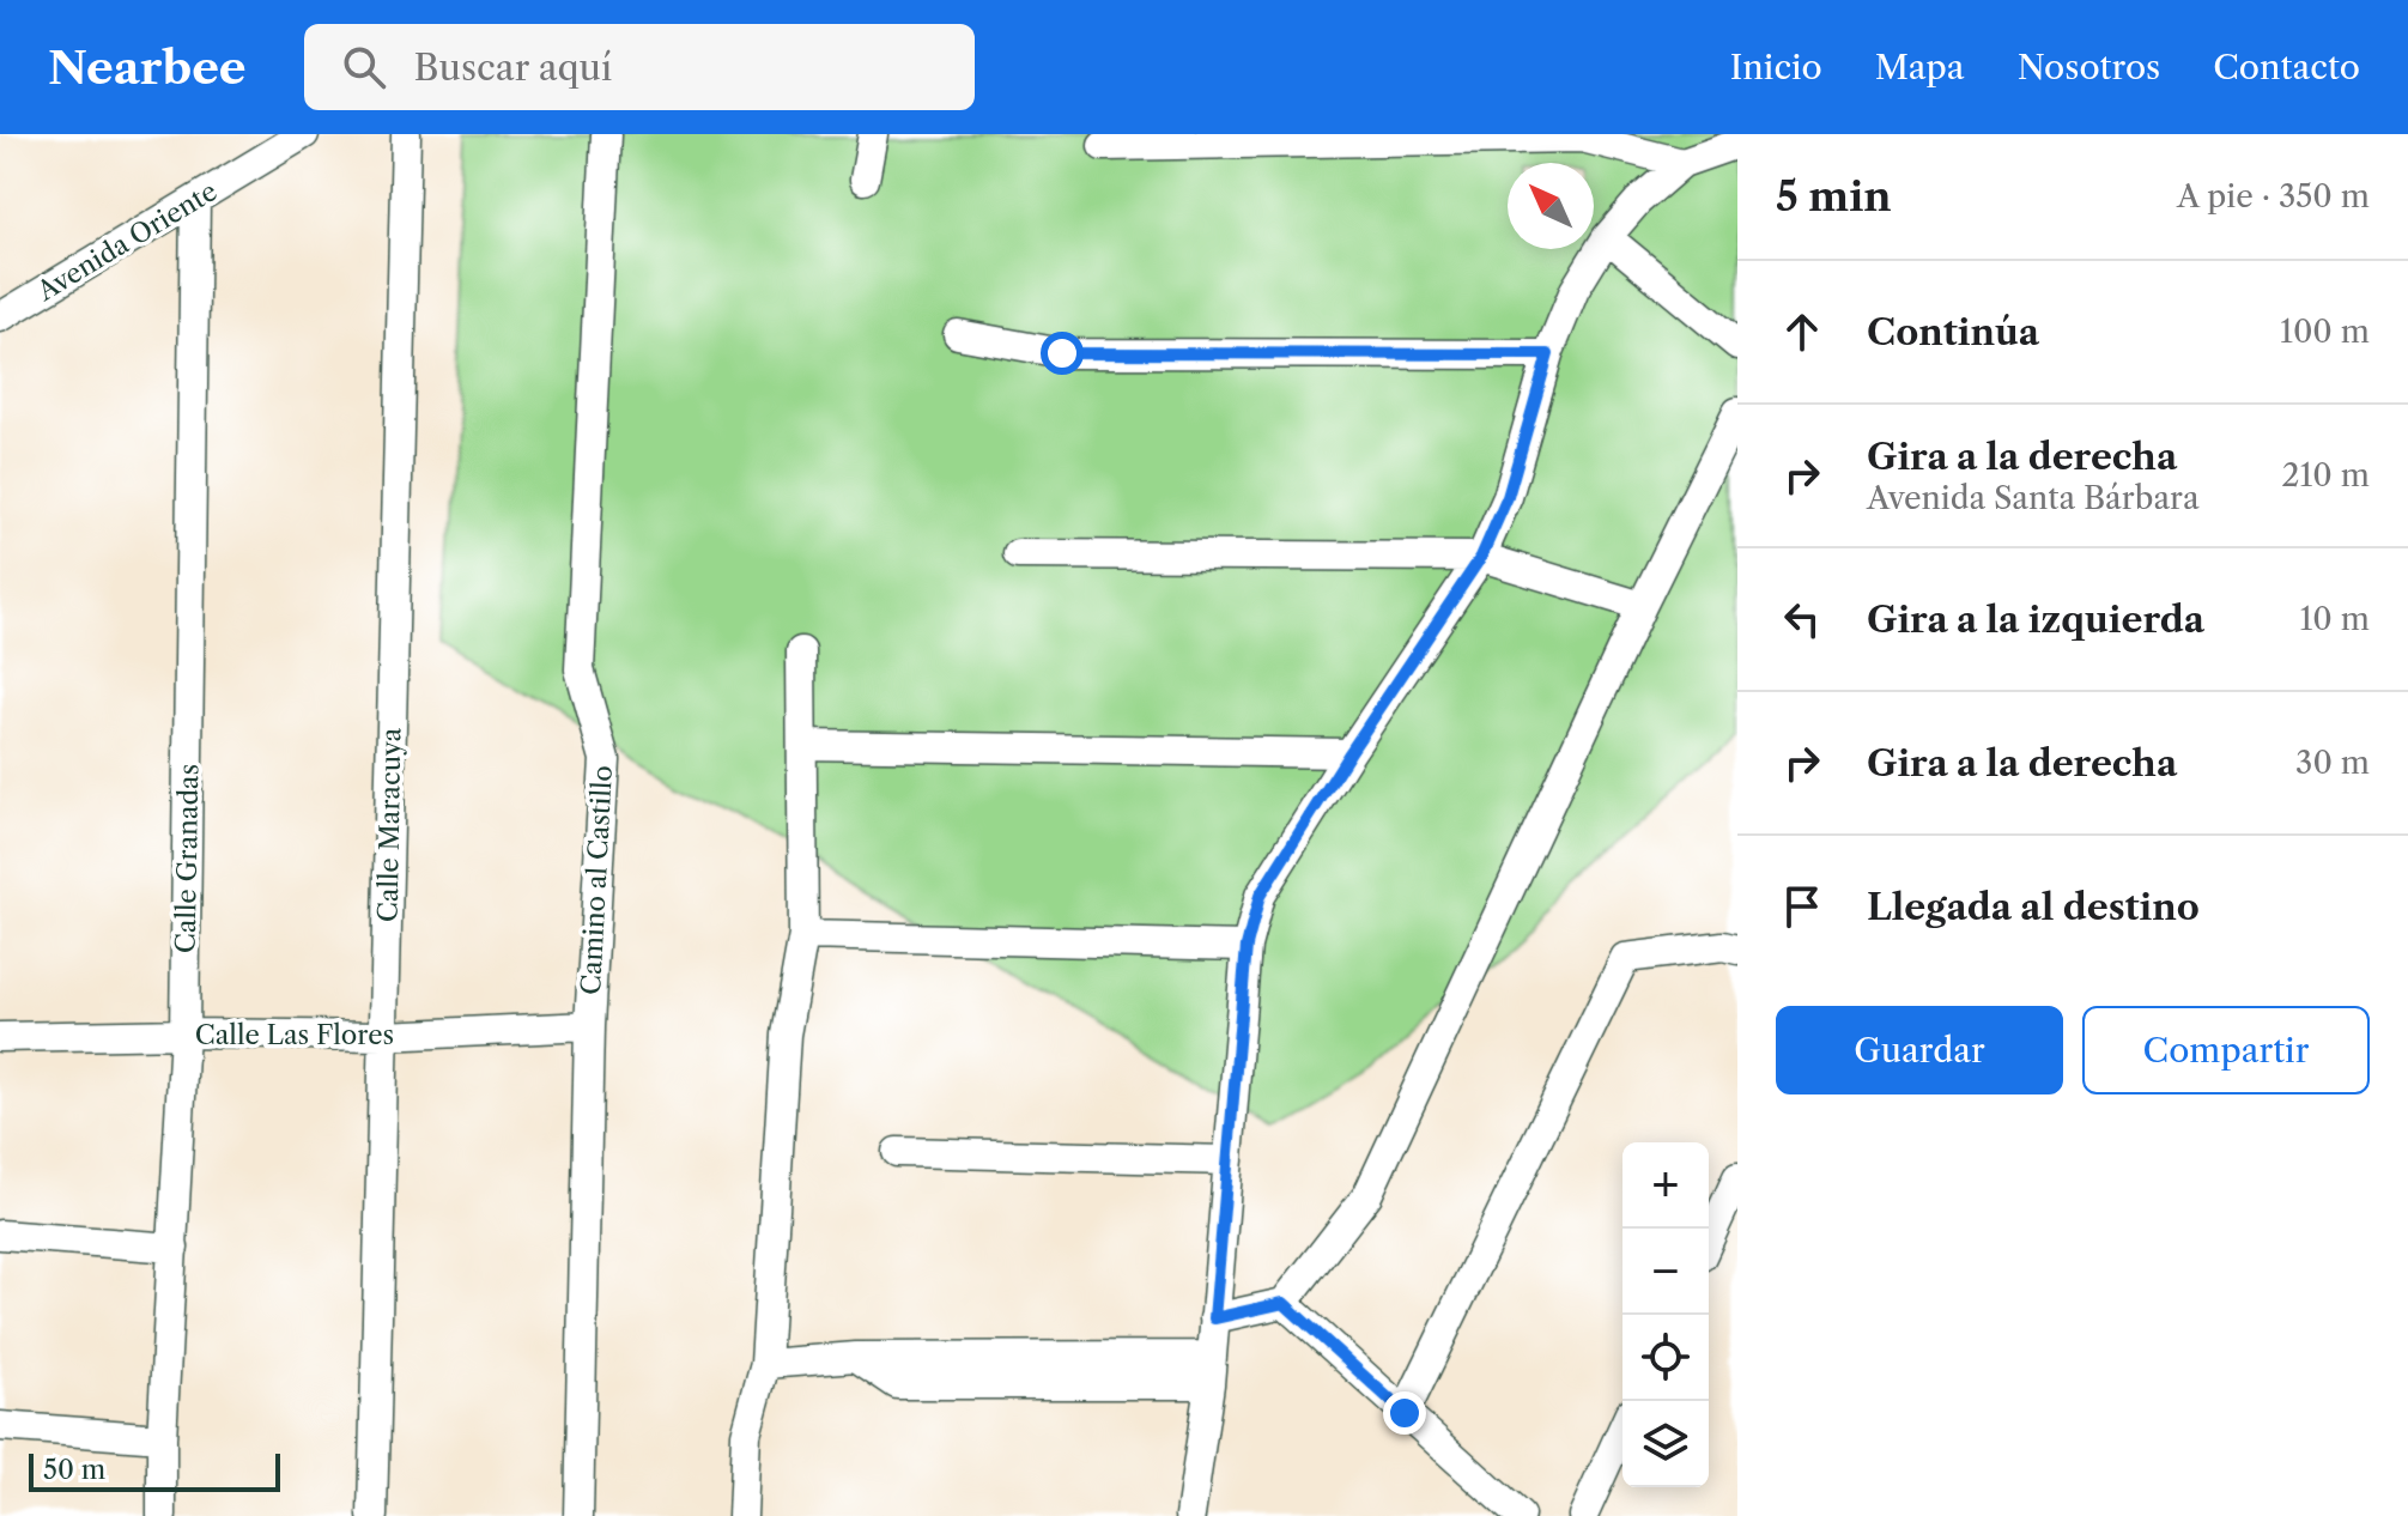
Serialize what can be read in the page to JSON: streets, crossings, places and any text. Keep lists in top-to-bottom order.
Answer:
{
  "streets": {
    "street": [
      "Avenida Oriente",
      "Calle Maracuya",
      "Calle Granadas",
      "Camino al Castillo",
      "Calle Las Flores"
    ]
  },
  "crossings": [
    ["Avenida Oriente", "Calle Granadas"],
    ["Calle Maracuya", "Calle Las Flores"],
    ["Calle Granadas", "Calle Las Flores"],
    ["Camino al Castillo", "Calle Las Flores"]
  ],
  "scale_bar": "50 m",
  "north": "top left",
  "page": {
    "header": "Nearbee",
    "search": "Buscar aquí",
    "nav": [
      "Inicio",
      "Mapa",
      "Nosotros",
      "Contacto"
    ],
    "heading": ["5 min", "A pie · 350 m"],
    "list": [
      ["Continúa", "100 m"],
      ["Gira a la derecha", "Avenida Santa Bárbara", "210 m"],
      ["Gira a la izquierda", "10 m"],
      ["Gira a la derecha", "30 m"],
      "Llegada al destino"
    ],
    "buttons": ["Guardar", "Compartir"],
    "map_buttons": ["+", "−"],
    "scale": "50 m"
  }
}
